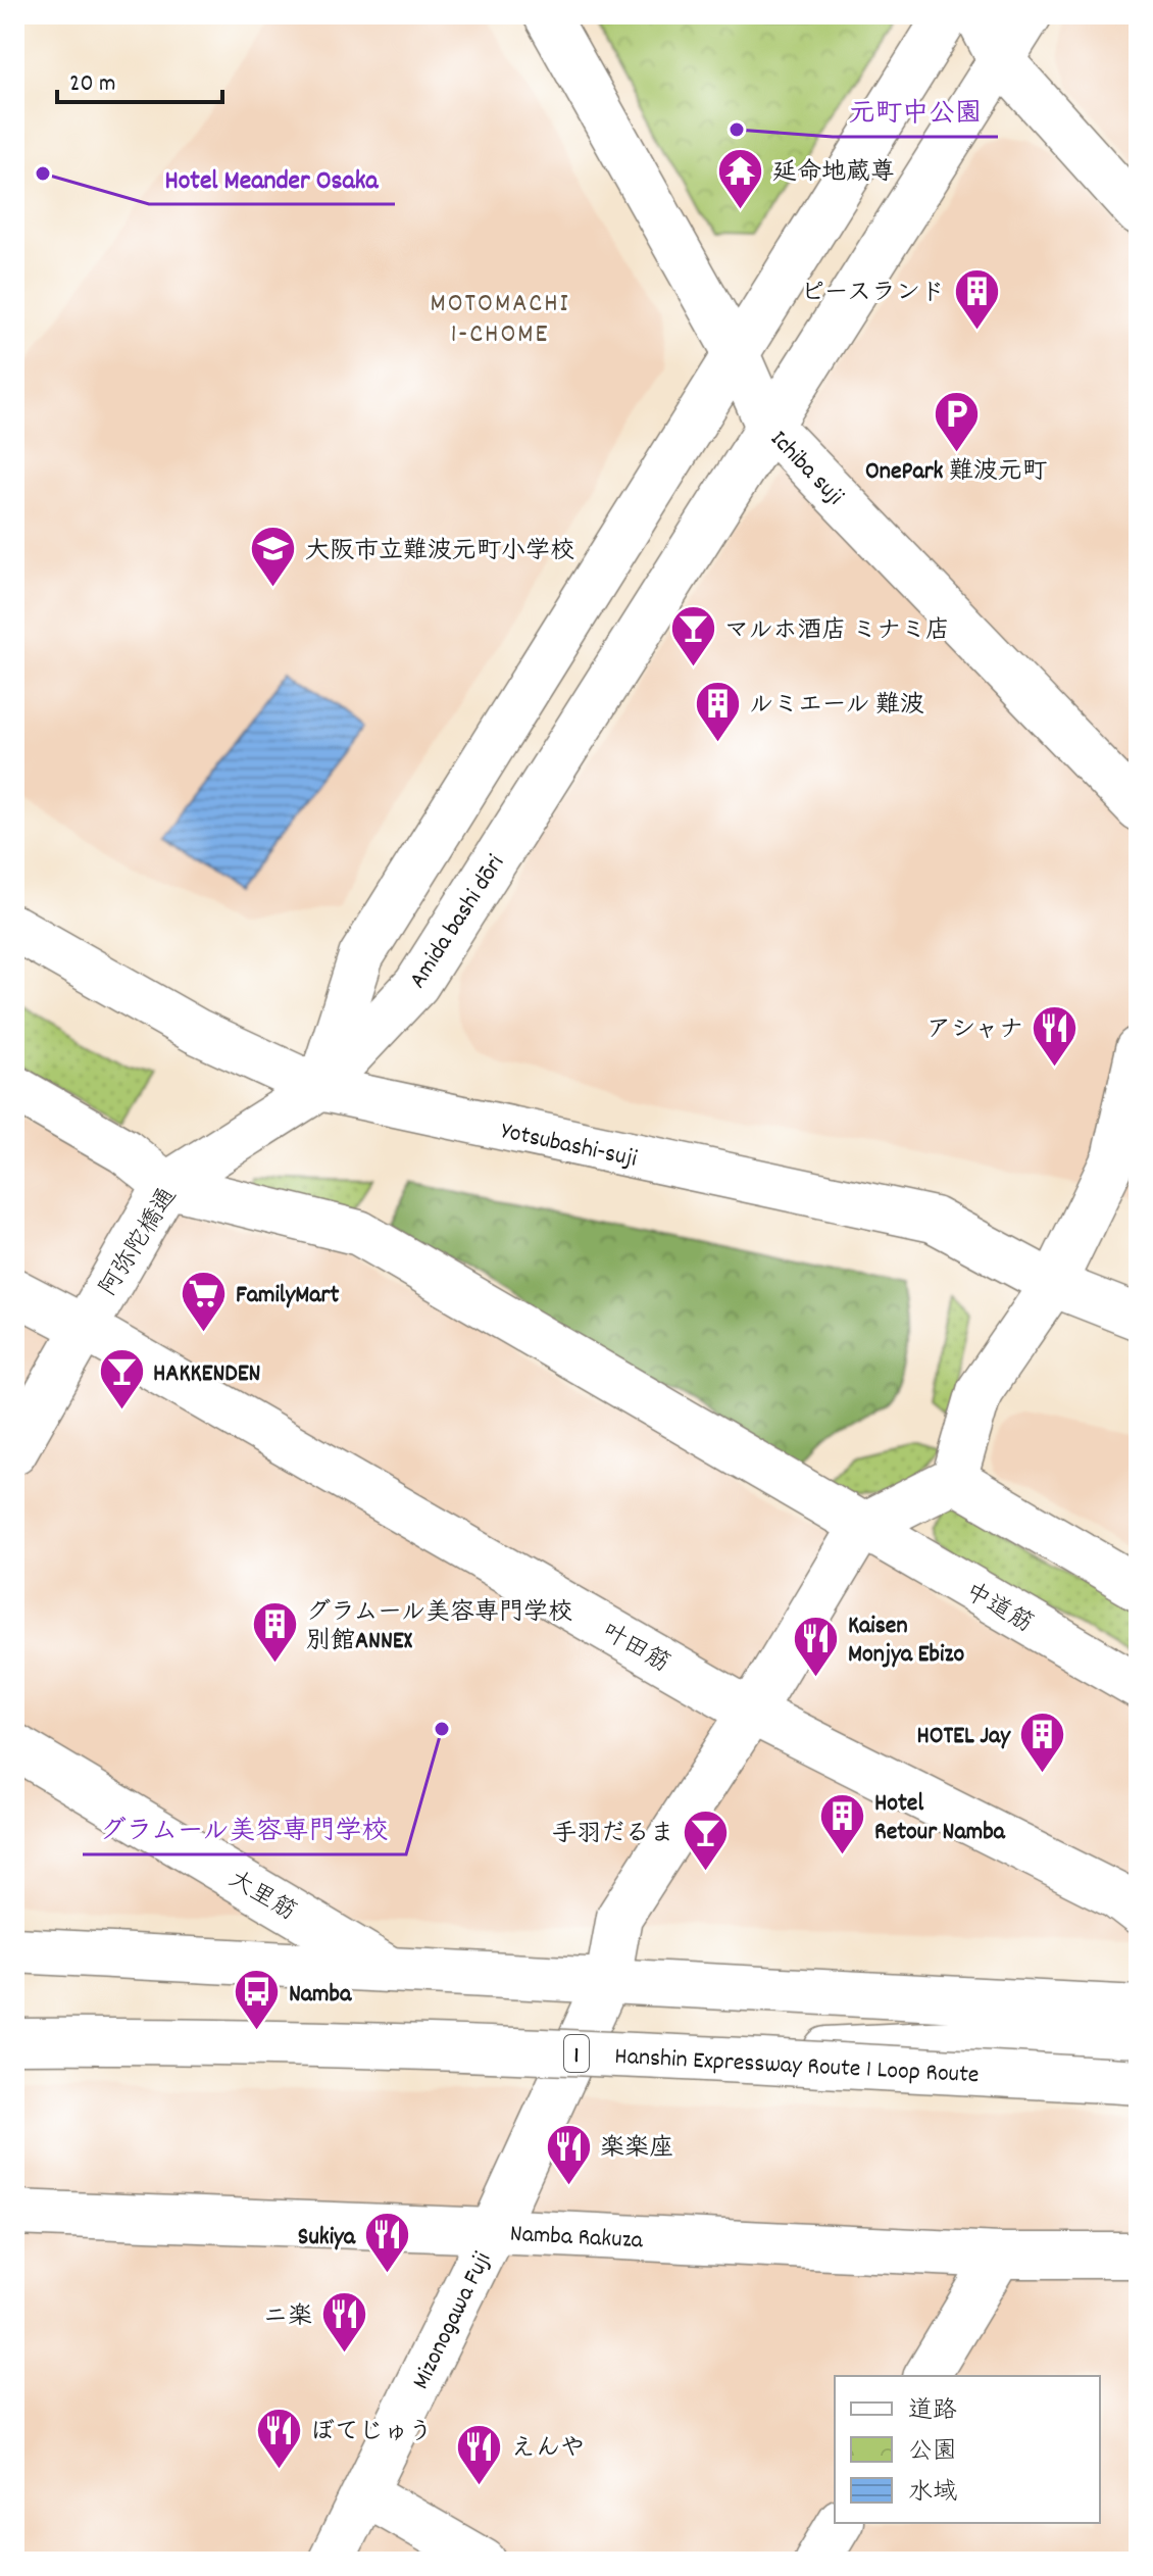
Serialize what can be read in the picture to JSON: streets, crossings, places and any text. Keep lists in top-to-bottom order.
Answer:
{
  "streets": {
    "main road": [
      "Ichiba suji",
      "Amida bashi dōri",
      "Yotsubashi-suji",
      "阿弥陀橋通",
      "中道筋",
      "叶田筋",
      "大里筋",
      "1",
      "Hanshin Expressway Route 1 Loop Route",
      "Namba Rakuza",
      "Mizonogawa Fuji"
    ]
  },
  "crossings": [
    ["Ichiba suji", "Amida bashi dōri"],
    ["Amida bashi dōri", "Yotsubashi-suji"],
    ["Amida bashi dōri", "阿弥陀橋通"],
    ["Yotsubashi-suji", "阿弥陀橋通"],
    ["阿弥陀橋通", "中道筋"],
    ["阿弥陀橋通", "叶田筋"],
    ["中道筋", "Mizonogawa Fuji"],
    ["叶田筋", "Mizonogawa Fuji"],
    ["Namba Rakuza", "Mizonogawa Fuji"]
  ],
  "districts": ["MOTOMACHI 1-CHOME"],
  "places": {
    "other": ["元町中公園", "Hotel Meander Osaka", "グラムール美容専門学校"],
    "temple": ["延命地蔵尊"],
    "building": [
      "ピースランド",
      "ルミエール 難波",
      "グラムール美容専門学校 別館ANNEX",
      "HOTEL Jay",
      "Hotel Retour Namba"
    ],
    "parking": ["OnePark 難波元町"],
    "school or university": ["大阪市立難波元町小学校"],
    "bar": ["マルホ酒店 ミナミ店", "HAKKENDEN", "手羽だるま"],
    "restaurant": [
      "アシャナ",
      "Kaisen Monjya Ebizo",
      "楽楽座",
      "Sukiya",
      "ニ楽",
      "ぼてじゅう",
      "えんや"
    ],
    "supermarket": ["FamilyMart"],
    "bus stop": ["Namba"]
  },
  "legend": ["道路", "公園", "水域"],
  "scale_bar": "20 m"
}
